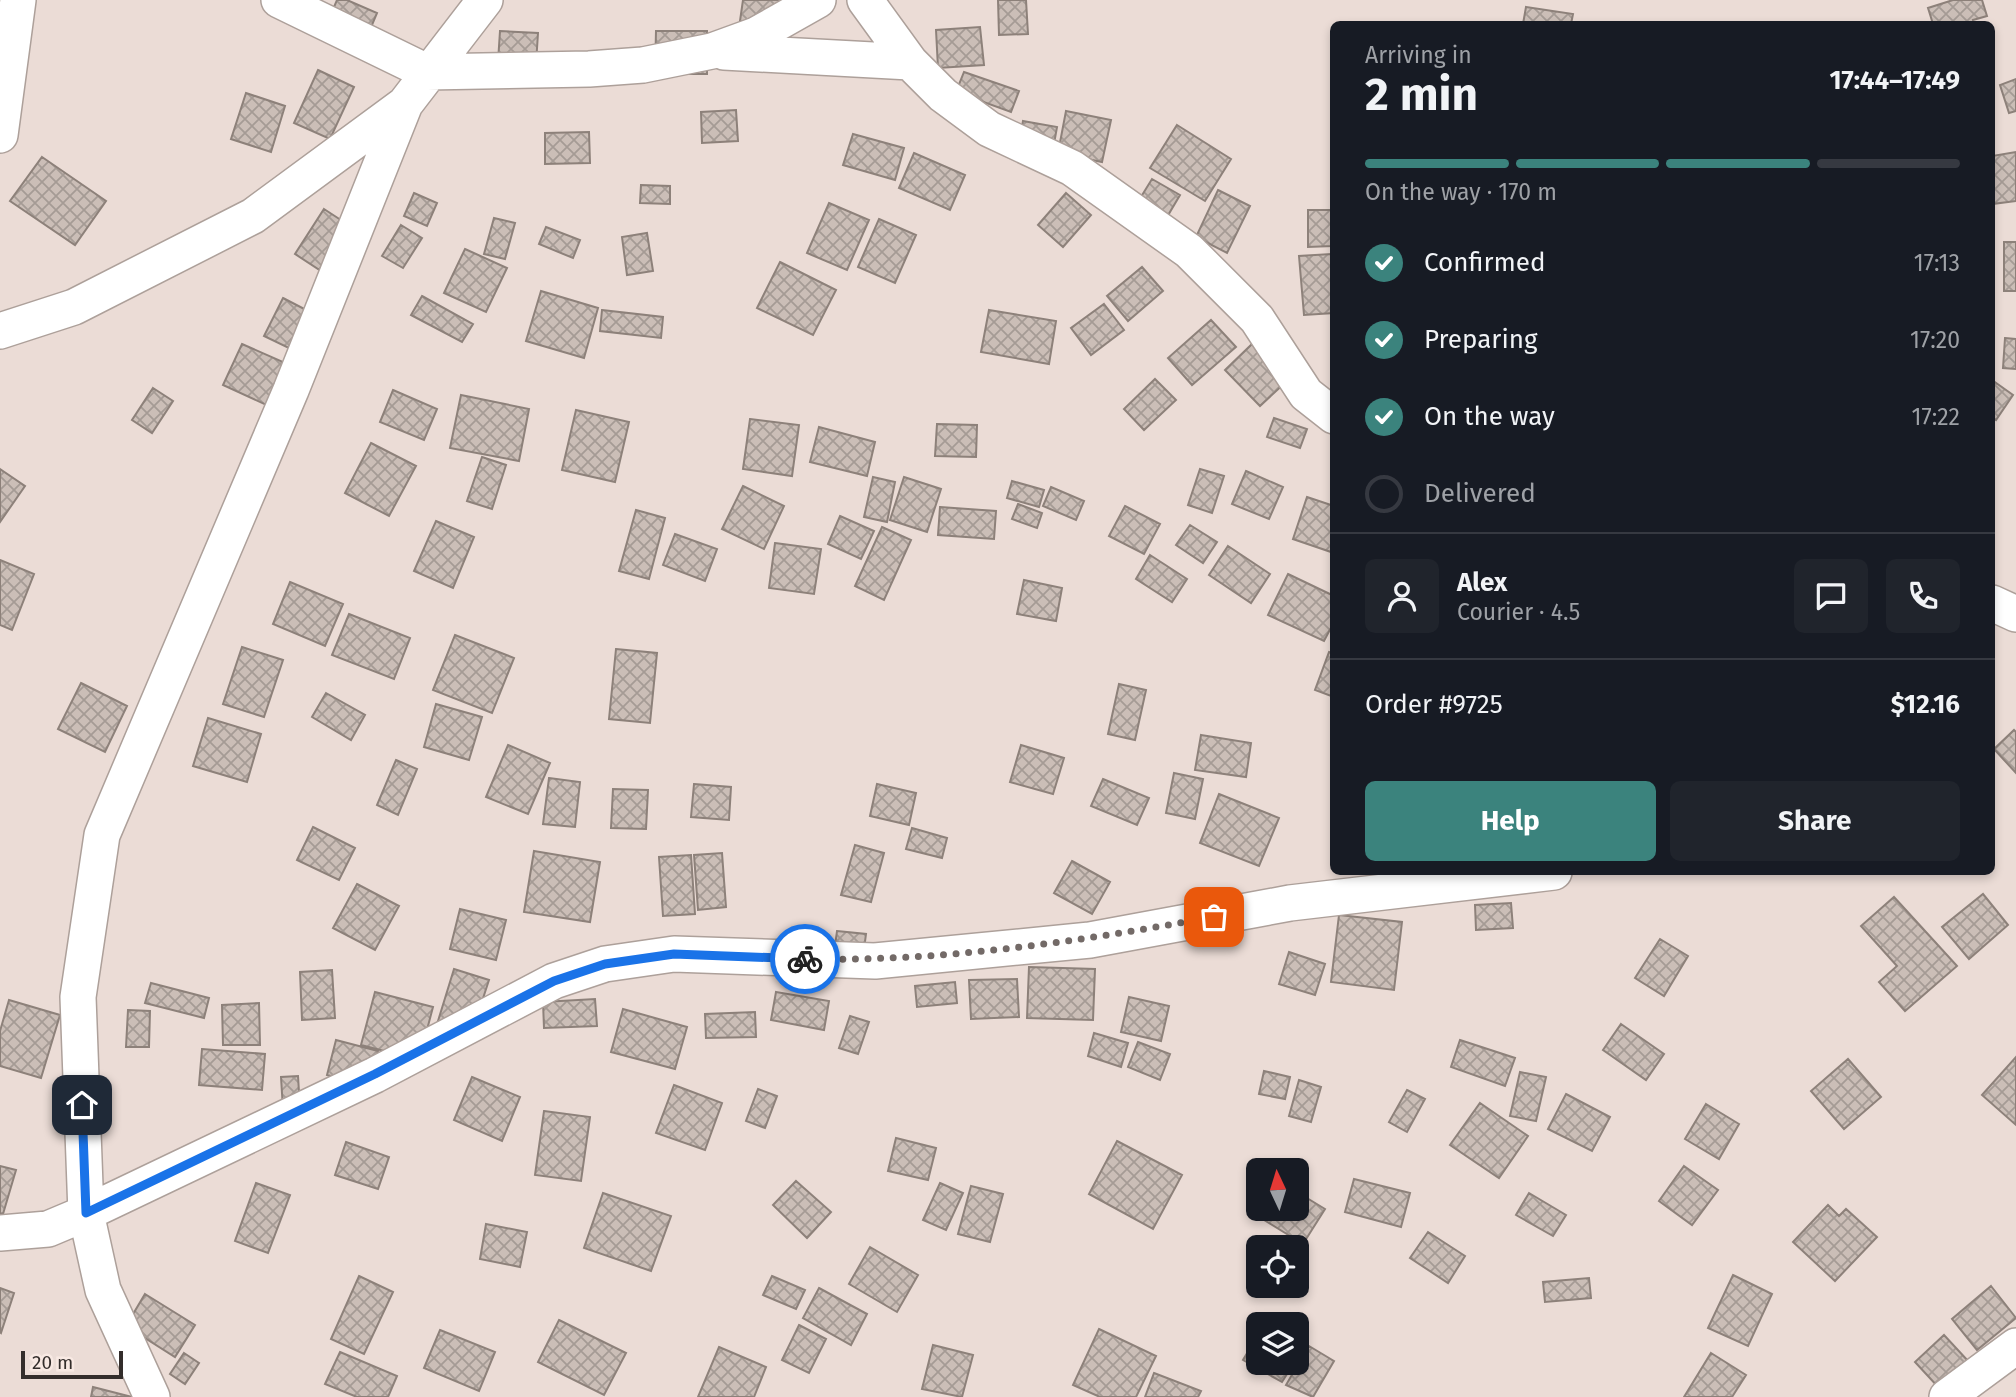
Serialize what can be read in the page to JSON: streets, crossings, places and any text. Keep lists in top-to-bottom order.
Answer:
{
  "scale_bar": "20 m",
  "north": "top",
  "page": {
    "heading": ["2 min", "Arriving in", "17:44–17:49"],
    "panel": [
      "Alex",
      "Courier · 4.5",
      "Order #9725",
      "$12.16"
    ],
    "bar": "On the way · 170 m",
    "list": [
      ["Confirmed", "17:13"],
      ["Preparing", "17:20"],
      ["On the way", "17:22"],
      "Delivered"
    ],
    "buttons": ["Help", "Share"],
    "scale": "20 m"
  }
}
